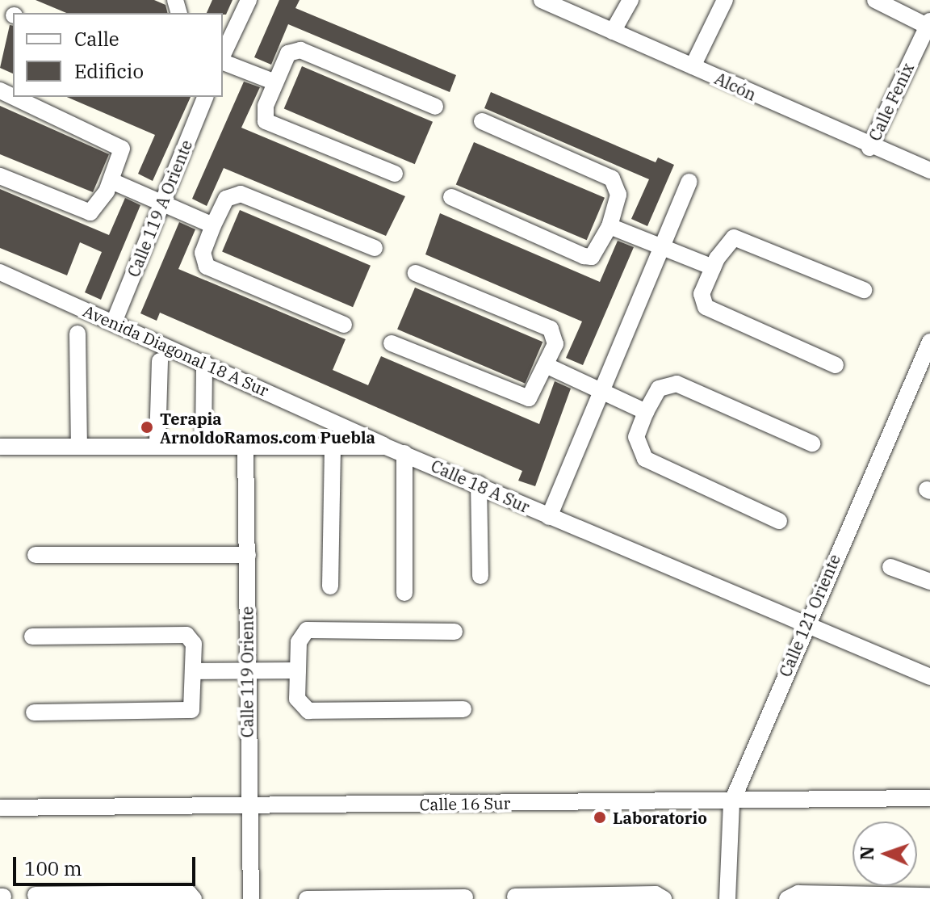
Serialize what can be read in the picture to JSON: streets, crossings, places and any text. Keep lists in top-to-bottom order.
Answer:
{
  "streets": {
    "street": [
      "Alcón",
      "Calle Fenix",
      "Calle 119 A Oriente",
      "Avenida Diagonal 18 A Sur",
      "Calle 18 A Sur",
      "Calle 121 Oriente",
      "Calle 119 Oriente",
      "Calle 16 Sur"
    ]
  },
  "crossings": [
    ["Alcón", "Calle Fenix"],
    ["Calle 119 A Oriente", "Avenida Diagonal 18 A Sur"],
    ["Avenida Diagonal 18 A Sur", "Calle 18 A Sur"],
    ["Calle 18 A Sur", "Calle 121 Oriente"],
    ["Calle 18 A Sur", "Calle 119 Oriente"],
    ["Calle 121 Oriente", "Calle 16 Sur"],
    ["Calle 119 Oriente", "Calle 16 Sur"]
  ],
  "places": ["Terapia ArnoldoRamos.com Puebla", "Laboratorio"],
  "legend": ["Calle", "Edificio"],
  "scale_bar": "100 m",
  "north": "left"
}
